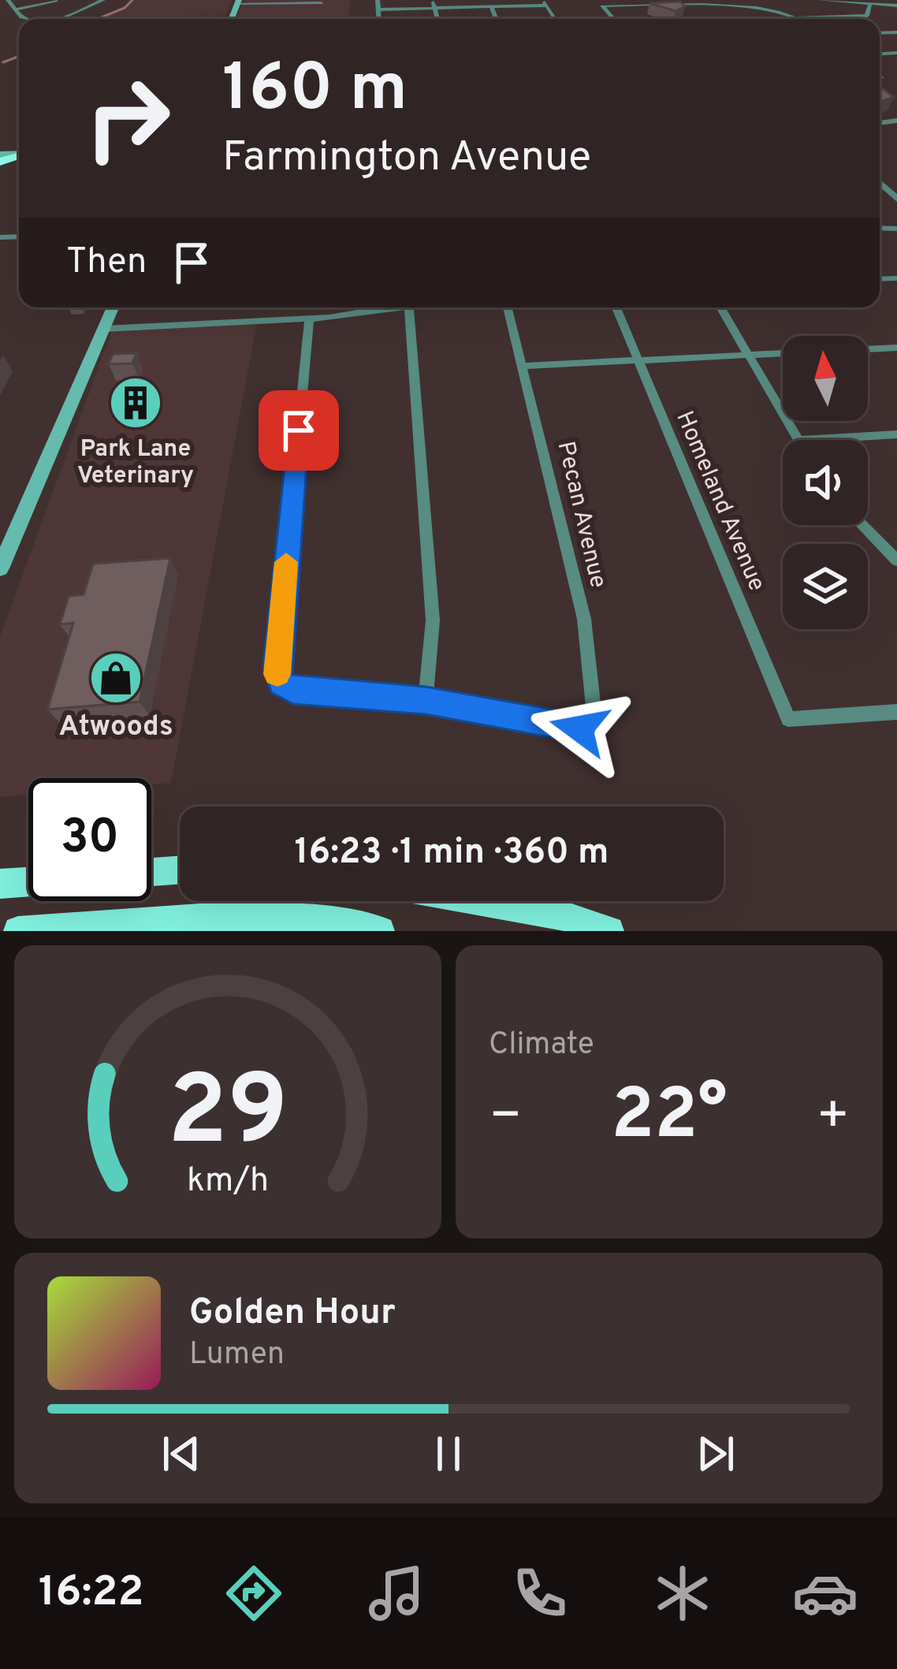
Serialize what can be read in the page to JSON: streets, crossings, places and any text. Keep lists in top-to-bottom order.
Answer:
{
  "streets": {
    "street": ["Homeland Avenue", "Pecan Avenue"]
  },
  "places": {
    "building": ["Park Lane Veterinary"],
    "shop": ["Atwoods"]
  },
  "north": "top",
  "page": {
    "turn": ["160 m", "Farmington Avenue"],
    "then": "Then",
    "limit": "30",
    "trip": "16:23 · 1 min · 360 m",
    "tile": "Climate",
    "heat": ["−", "22°", "+"],
    "song": ["Golden Hour", "Lumen"],
    "tabs": "16:22",
    "gauge": ["29", "km/h"]
  }
}
